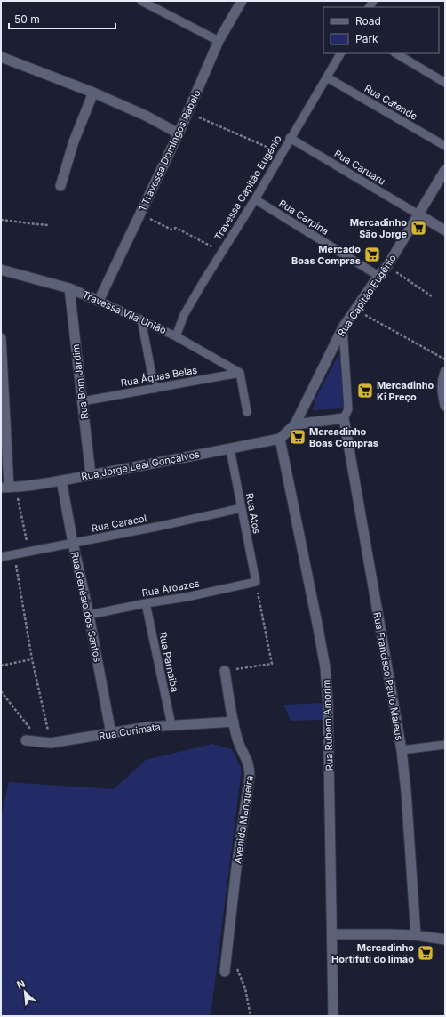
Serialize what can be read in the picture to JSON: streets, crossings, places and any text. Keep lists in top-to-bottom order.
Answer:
{
  "streets": {
    "street": [
      "1 Travessa Domingos Rabelo",
      "Rua Capitão Eugênio",
      "Travessa Vila União",
      "Rua Bom Jardim",
      "Rua Jorge Leal Gonçalves",
      "Rua Genésio dos Santos",
      "Rua Francisco Paulo Maleus",
      "Rua Rubem Amorim",
      "Rua Curimata",
      "Avenida Mangueira"
    ],
    "lane": [
      "Rua Catende",
      "Rua Caruaru",
      "Travessa Capitão Eugênio",
      "Rua Carpina",
      "Rua Águas Belas",
      "Rua Atos",
      "Rua Caracol",
      "Rua Aroazes",
      "Rua Parnaiba"
    ]
  },
  "crossings": [
    ["Rua Catende", "Travessa Capitão Eugênio"],
    ["1 Travessa Domingos Rabelo", "Travessa Vila União"],
    ["Rua Caruaru", "Travessa Capitão Eugênio"],
    ["Rua Caruaru", "Rua Capitão Eugênio"],
    ["Travessa Capitão Eugênio", "Rua Carpina"],
    ["Travessa Capitão Eugênio", "Travessa Vila União"],
    ["Rua Carpina", "Rua Capitão Eugênio"],
    ["Rua Capitão Eugênio", "Rua Jorge Leal Gonçalves"],
    ["Rua Capitão Eugênio", "Rua Rubem Amorim"],
    ["Travessa Vila União", "Rua Águas Belas"],
    ["Travessa Vila União", "Rua Bom Jardim"],
    ["Rua Águas Belas", "Rua Bom Jardim"],
    ["Rua Bom Jardim", "Rua Jorge Leal Gonçalves"],
    ["Rua Jorge Leal Gonçalves", "Rua Atos"],
    ["Rua Jorge Leal Gonçalves", "Rua Genésio dos Santos"],
    ["Rua Jorge Leal Gonçalves", "Rua Rubem Amorim"],
    ["Rua Atos", "Rua Caracol"],
    ["Rua Atos", "Rua Aroazes"],
    ["Rua Caracol", "Rua Genésio dos Santos"],
    ["Rua Aroazes", "Rua Genésio dos Santos"],
    ["Rua Aroazes", "Rua Parnaiba"],
    ["Rua Genésio dos Santos", "Rua Curimata"],
    ["Rua Parnaiba", "Rua Curimata"],
    ["Rua Curimata", "Avenida Mangueira"]
  ],
  "places": {
    "supermarket": [
      "Mercadinho São Jorge",
      "Mercado Boas Compras",
      "Mercadinho Ki Preço",
      "Mercadinho Boas Compras",
      "Mercadinho Hortifuti do limão"
    ]
  },
  "legend": ["Road", "Park"],
  "scale_bar": "50 m",
  "north": "top left"
}
